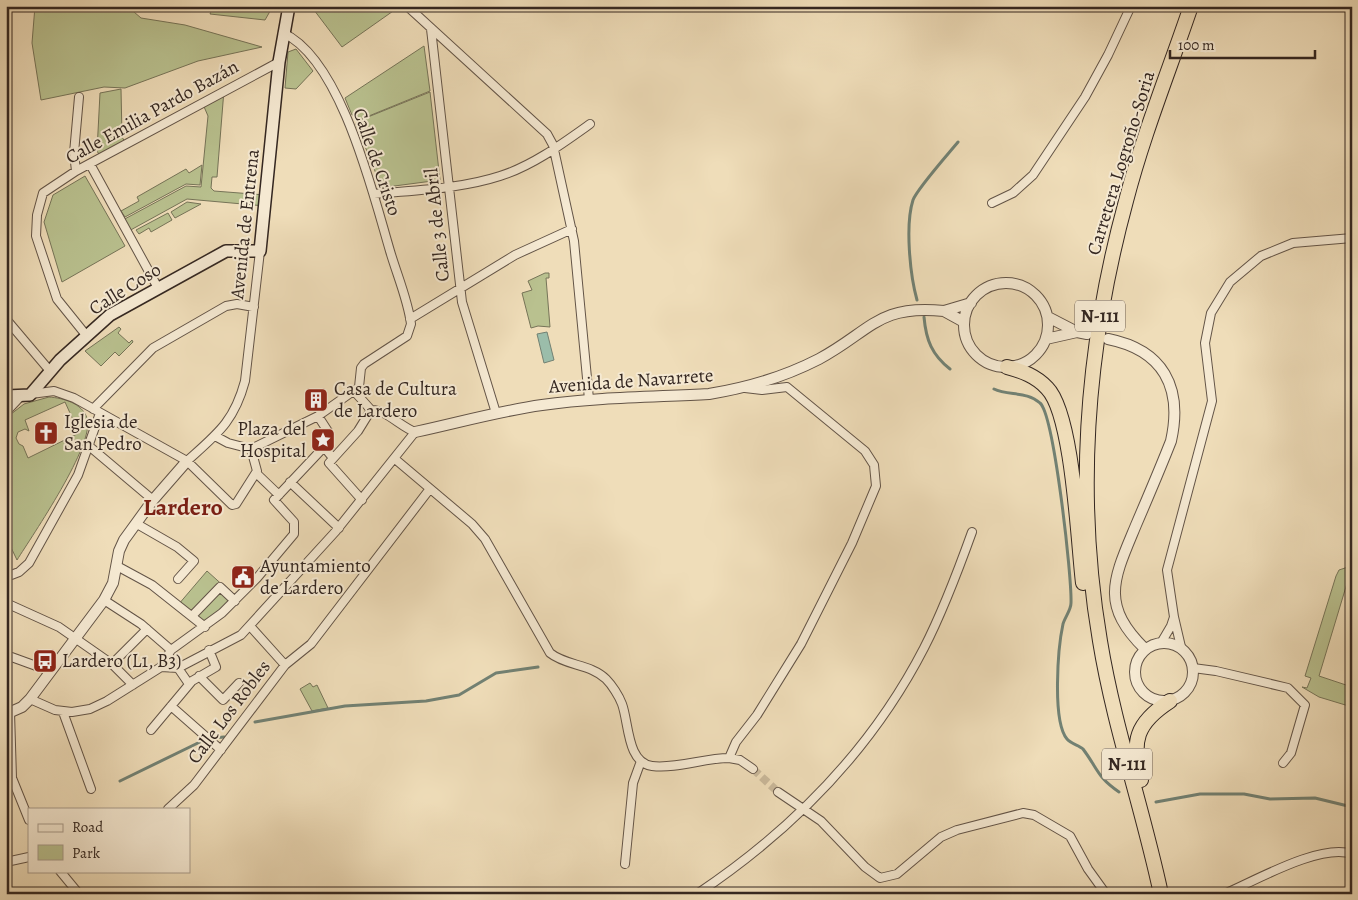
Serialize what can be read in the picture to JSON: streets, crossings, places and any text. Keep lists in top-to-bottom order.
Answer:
{
  "streets": {
    "highway": ["Carretera Logroño-Soria", "N-111"],
    "main road": ["Avenida de Entrena", "Calle Coso"],
    "street": [
      "Calle Emilia Pardo Bazán",
      "Calle de Cristo",
      "Calle 3 de Abril",
      "Avenida de Navarrete",
      "Calle Los Robles"
    ]
  },
  "crossings": [
    ["Calle Emilia Pardo Bazán", "Avenida de Entrena"],
    ["Calle Emilia Pardo Bazán", "Calle Coso"],
    ["Calle de Cristo", "Avenida de Entrena"],
    ["Avenida de Entrena", "Calle Coso"],
    ["Calle 3 de Abril", "Avenida de Navarrete"]
  ],
  "districts": ["Lardero"],
  "places": {
    "building": ["Casa de Cultura de Lardero"],
    "church": ["Iglesia de San Pedro"],
    "place": ["Plaza del Hospital"],
    "public building": ["Ayuntamiento de Lardero"],
    "bus stop": ["Lardero (L1, B3)"]
  },
  "legend": ["Road", "Park"],
  "scale_bar": "100 m"
}
